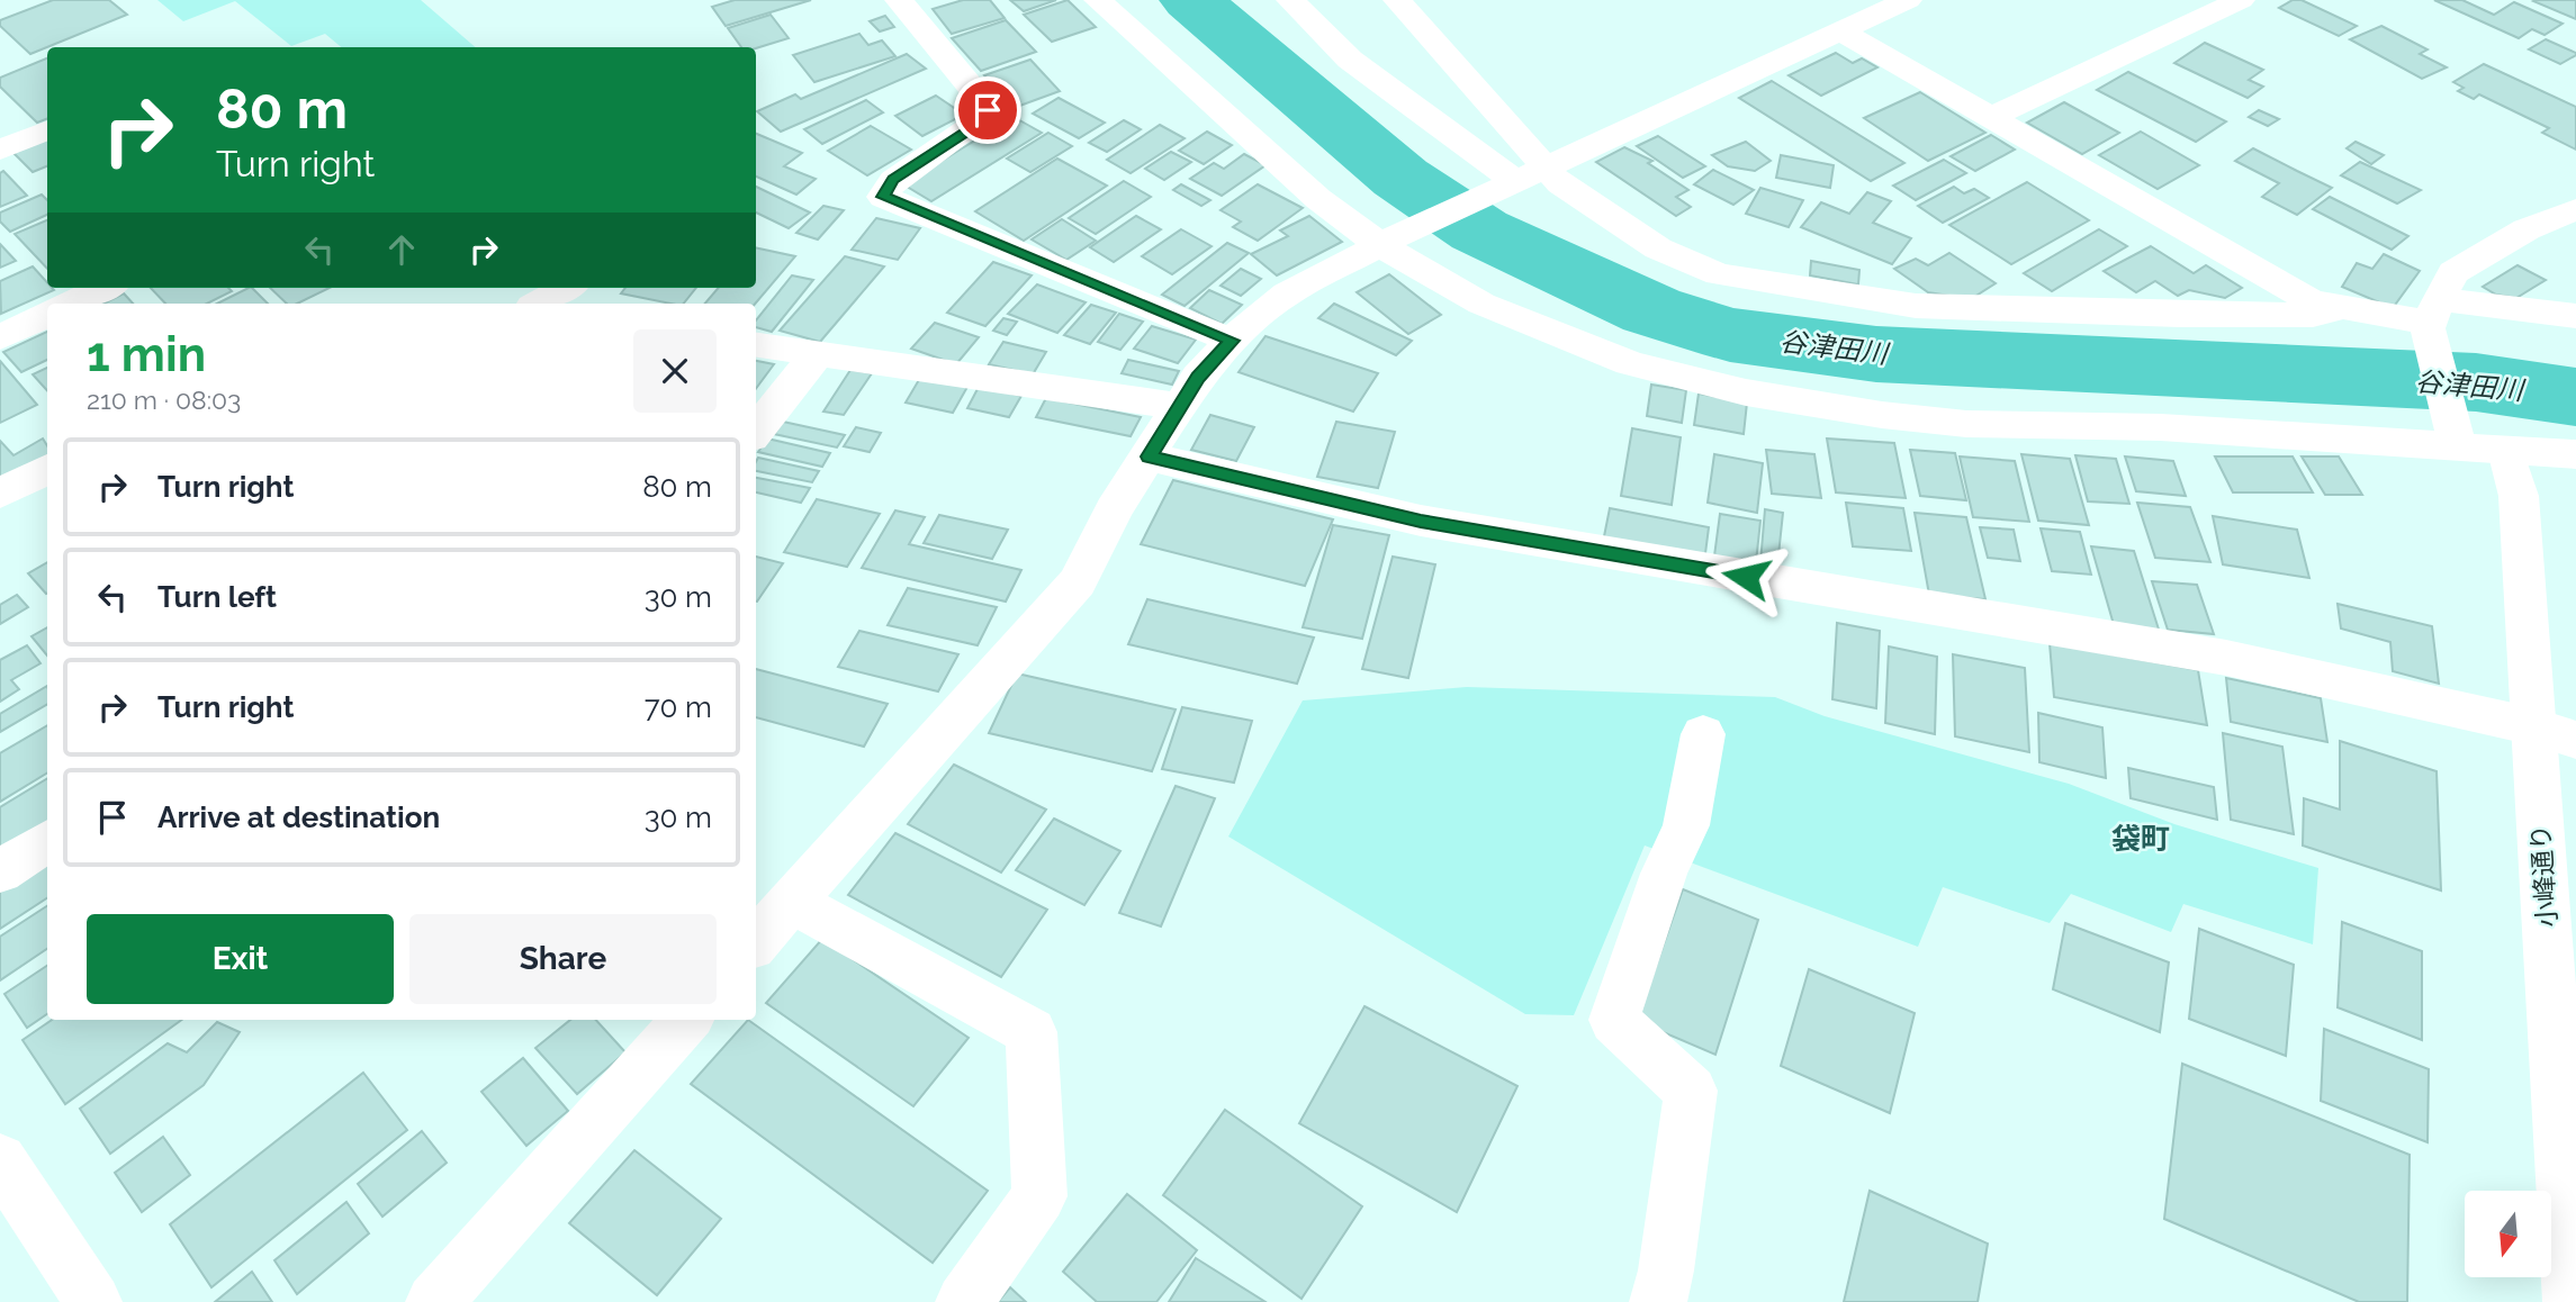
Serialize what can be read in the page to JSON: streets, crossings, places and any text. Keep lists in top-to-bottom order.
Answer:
{
  "streets": {
    "street": ["小峰通り"]
  },
  "districts": ["袋町"],
  "water": ["谷津田川"],
  "north": "bottom",
  "page": {
    "turn": ["80 m", "Turn right"],
    "heading": ["1 min", "210 m · 08:03"],
    "list": [
      {
        "name": "Turn right",
        "value": "80 m"
      },
      {
        "name": "Turn left",
        "value": "30 m"
      },
      {
        "name": "Turn right",
        "value": "70 m"
      },
      {
        "name": "Arrive at destination",
        "value": "30 m"
      }
    ],
    "buttons": ["Exit", "Share"]
  }
}
